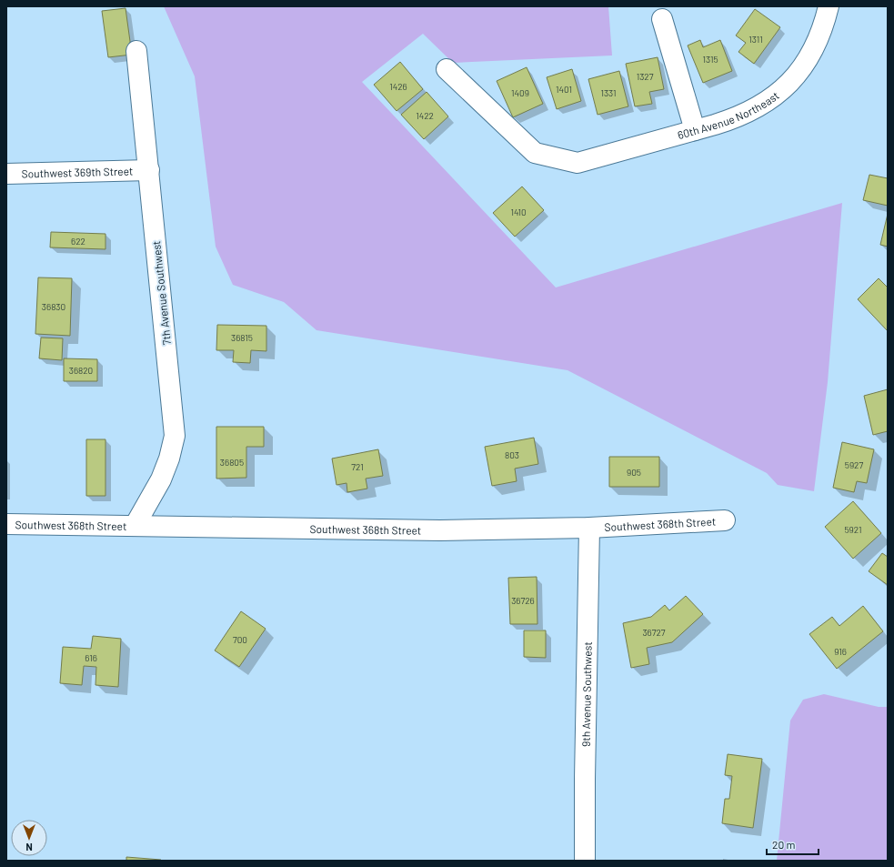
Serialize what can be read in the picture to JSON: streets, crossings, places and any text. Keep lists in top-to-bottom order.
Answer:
{
  "streets": {
    "street": [
      "60th Avenue Northeast",
      "Southwest 369th Street",
      "7th Avenue Southwest",
      "Southwest 368th Street",
      "9th Avenue Southwest"
    ]
  },
  "crossings": [
    ["Southwest 369th Street", "7th Avenue Southwest"],
    ["7th Avenue Southwest", "Southwest 368th Street"],
    ["Southwest 368th Street", "9th Avenue Southwest"]
  ],
  "house_numbers": [
    "1311",
    "1315",
    "1327",
    "1426",
    "1401",
    "1409",
    "1331",
    "1422",
    "1410",
    "622",
    "36830",
    "36815",
    "36820",
    "803",
    "36805",
    "5927",
    "721",
    "905",
    "5921",
    "36726",
    "36727",
    "700",
    "916",
    "616"
  ],
  "scale_bar": "20 m",
  "north": "bottom"
}
